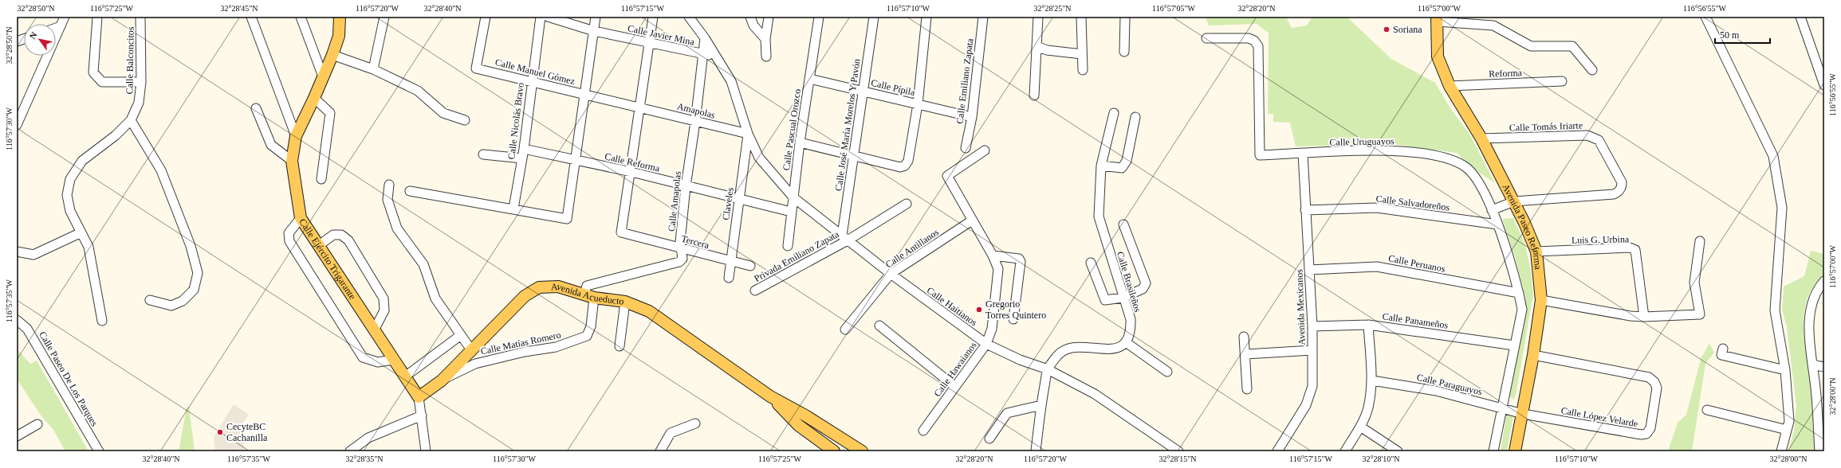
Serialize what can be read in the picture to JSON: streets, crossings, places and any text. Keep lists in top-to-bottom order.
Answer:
{
  "streets": {
    "main road": ["Avenida Paseo Reforma", "Calle Ejército Trigarante", "Avenida Acueducto"],
    "street": [
      "Calle Javier Mina",
      "Calle Balconcitos",
      "Calle Manuel Gómez",
      "Reforma",
      "Calle Emiliano Zapata",
      "Calle Pípila",
      "Amapolas",
      "Calle Nicolás Bravo",
      "Calle José María Morelos Y Pavón",
      "Calle Tomás Iriarte",
      "Calle Pascual Orozco",
      "Calle Uruguayos",
      "Calle Reforma",
      "Calle Amapolas",
      "Calle Salvadoreños",
      "Claveles",
      "Luis G. Urbina",
      "Tercera",
      "Calle Antillanos",
      "Privada Emiliano Zapata",
      "Calle Peruanos",
      "Calle Brasileños",
      "Calle Haitianos",
      "Avenida Mexicanos",
      "Calle Panameños",
      "Calle Matías Romero",
      "Calle Hawaianos",
      "Calle Paseo De Los Parques",
      "Calle Paraguayos",
      "Calle López Velarde"
    ]
  },
  "crossings": [
    ["Calle Javier Mina", "Calle Amapolas"],
    ["Calle Javier Mina", "Calle Haitianos"],
    ["Calle Manuel Gómez", "Amapolas"],
    ["Calle Manuel Gómez", "Calle Nicolás Bravo"],
    ["Reforma", "Avenida Paseo Reforma"],
    ["Calle Emiliano Zapata", "Calle Pípila"],
    ["Calle Pípila", "Calle José María Morelos Y Pavón"],
    ["Calle Pípila", "Calle Pascual Orozco"],
    ["Amapolas", "Calle Amapolas"],
    ["Amapolas", "Claveles"],
    ["Amapolas", "Calle Haitianos"],
    ["Calle Nicolás Bravo", "Calle Reforma"],
    ["Calle José María Morelos Y Pavón", "Privada Emiliano Zapata"],
    ["Calle José María Morelos Y Pavón", "Calle Haitianos"],
    ["Calle Tomás Iriarte", "Avenida Paseo Reforma"],
    ["Calle Pascual Orozco", "Calle Reforma"],
    ["Calle Pascual Orozco", "Calle Haitianos"],
    ["Calle Uruguayos", "Avenida Mexicanos"],
    ["Calle Reforma", "Calle Amapolas"],
    ["Calle Reforma", "Claveles"],
    ["Calle Reforma", "Tercera"],
    ["Calle Amapolas", "Tercera"],
    ["Calle Amapolas", "Avenida Acueducto"],
    ["Calle Amapolas", "Calle Haitianos"],
    ["Calle Amapolas", "Calle Matías Romero"],
    ["Calle Salvadoreños", "Avenida Mexicanos"],
    ["Claveles", "Tercera"],
    ["Claveles", "Calle Haitianos"],
    ["Avenida Paseo Reforma", "Luis G. Urbina"],
    ["Avenida Paseo Reforma", "Calle Paraguayos"],
    ["Avenida Paseo Reforma", "Calle López Velarde"],
    ["Calle Antillanos", "Calle Haitianos"],
    ["Calle Antillanos", "Calle Hawaianos"],
    ["Privada Emiliano Zapata", "Calle Haitianos"],
    ["Calle Ejército Trigarante", "Avenida Acueducto"],
    ["Calle Peruanos", "Avenida Mexicanos"],
    ["Avenida Acueducto", "Calle Matías Romero"],
    ["Calle Haitianos", "Calle Hawaianos"],
    ["Avenida Mexicanos", "Calle Panameños"],
    ["Calle Paraguayos", "Calle López Velarde"]
  ],
  "places": ["Soriana", "Gregorio Torres Quintero", "CecyteBC Cachanilla"],
  "scale_bar": "50 m",
  "north": "top left",
  "coordinates": [
    "32°28'50\"N",
    "116°57'25\"W",
    "32°28'45\"N",
    "116°57'20\"W",
    "32°28'40\"N",
    "116°57'15\"W",
    "116°57'10\"W",
    "32°28'25\"N",
    "116°57'05\"W",
    "32°28'20\"N",
    "116°57'00\"W",
    "116°56'55\"W",
    "116°57'30\"W",
    "116°57'35\"W",
    "32°28'00\"N",
    "32°28'35\"N",
    "32°28'15\"N",
    "32°28'10\"N"
  ]
}
